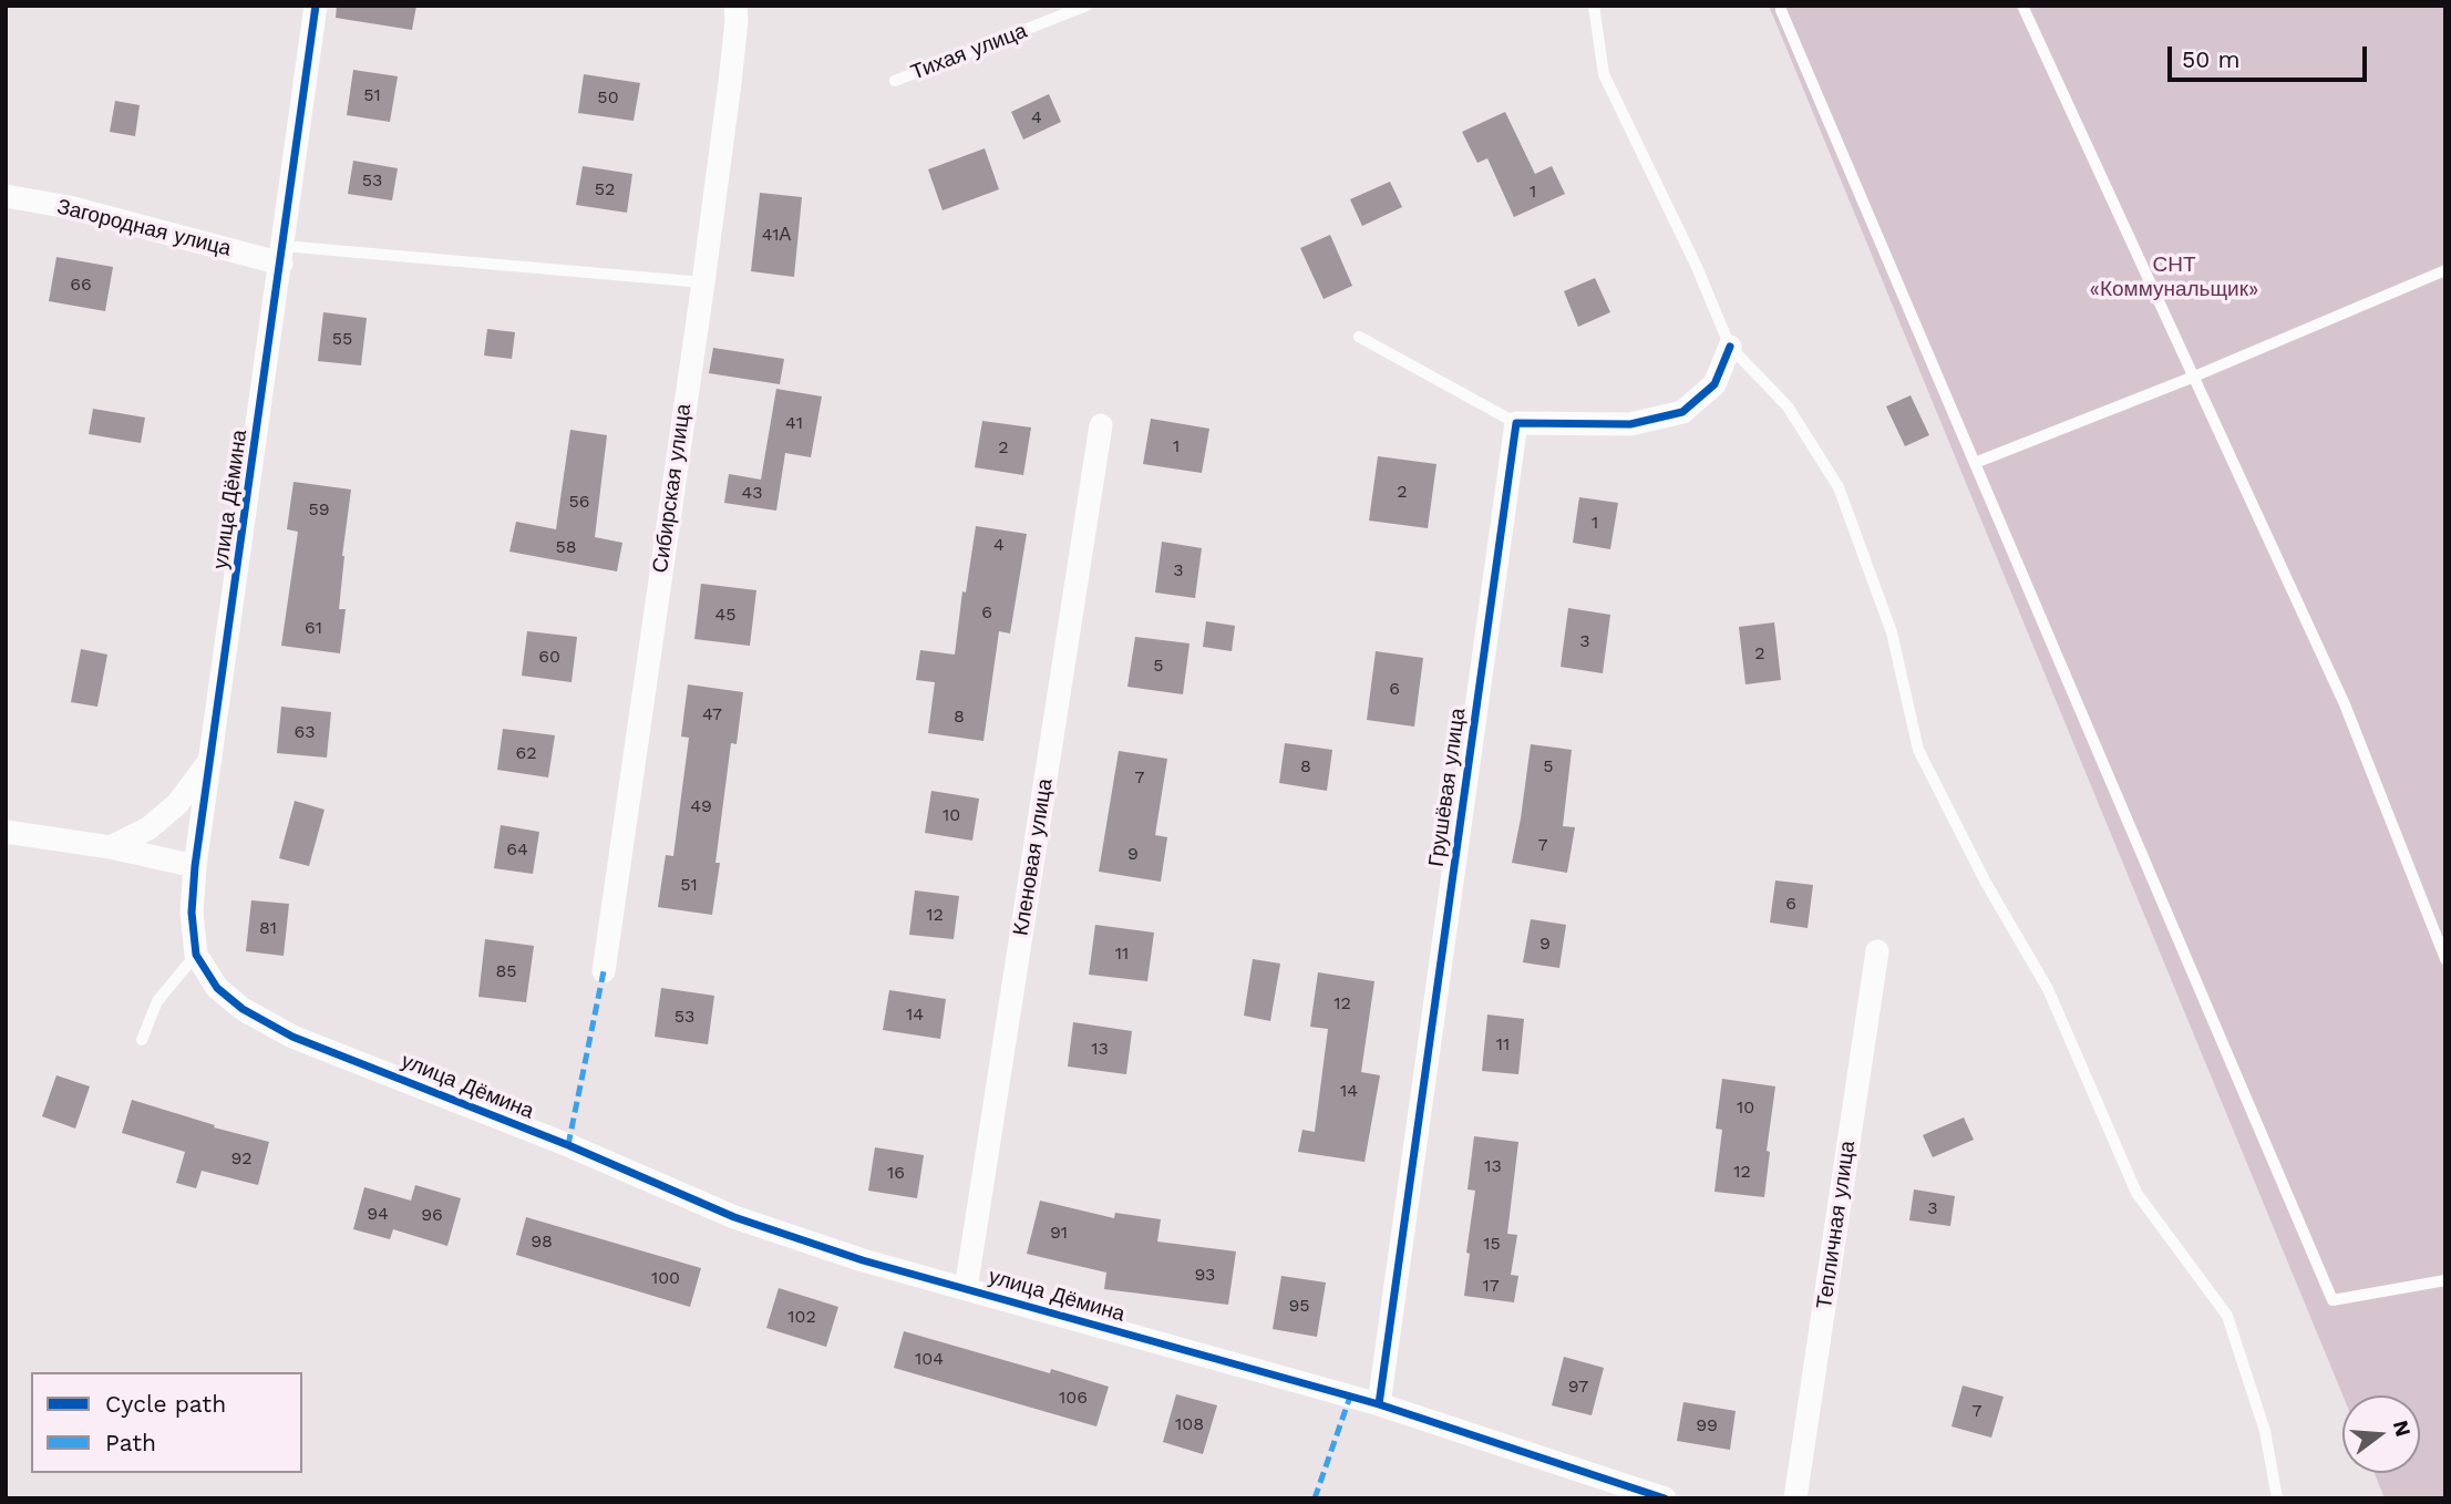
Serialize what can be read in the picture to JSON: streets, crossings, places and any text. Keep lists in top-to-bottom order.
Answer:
{
  "streets": {
    "street": [
      "Загородная улица",
      "Сибирская улица",
      "улица Дёмина",
      "Грушёвая улица",
      "Кленовая улица",
      "Тепличная улица"
    ],
    "lane": ["Тихая улица"]
  },
  "crossings": [
    ["Загородная улица", "улица Дёмина"],
    ["улица Дёмина", "Грушёвая улица"],
    ["улица Дёмина", "Кленовая улица"]
  ],
  "parks": ["СНТ «Коммунальщик»"],
  "house_numbers": [
    "51",
    "50",
    "4",
    "53",
    "52",
    "1",
    "41А",
    "66",
    "55",
    "41",
    "1",
    "2",
    "2",
    "43",
    "56",
    "59",
    "1",
    "4",
    "58",
    "3",
    "6",
    "45",
    "61",
    "3",
    "2",
    "60",
    "5",
    "6",
    "47",
    "8",
    "63",
    "62",
    "8",
    "5",
    "7",
    "49",
    "10",
    "7",
    "64",
    "9",
    "51",
    "6",
    "12",
    "81",
    "9",
    "11",
    "85",
    "12",
    "14",
    "53",
    "11",
    "13",
    "14",
    "10",
    "92",
    "13",
    "12",
    "16",
    "3",
    "94",
    "96",
    "91",
    "98",
    "15",
    "93",
    "100",
    "17",
    "95",
    "102",
    "104",
    "97",
    "106",
    "7",
    "108",
    "99"
  ],
  "legend": ["Cycle path", "Path"],
  "scale_bar": "50 m",
  "north": "right"
}
